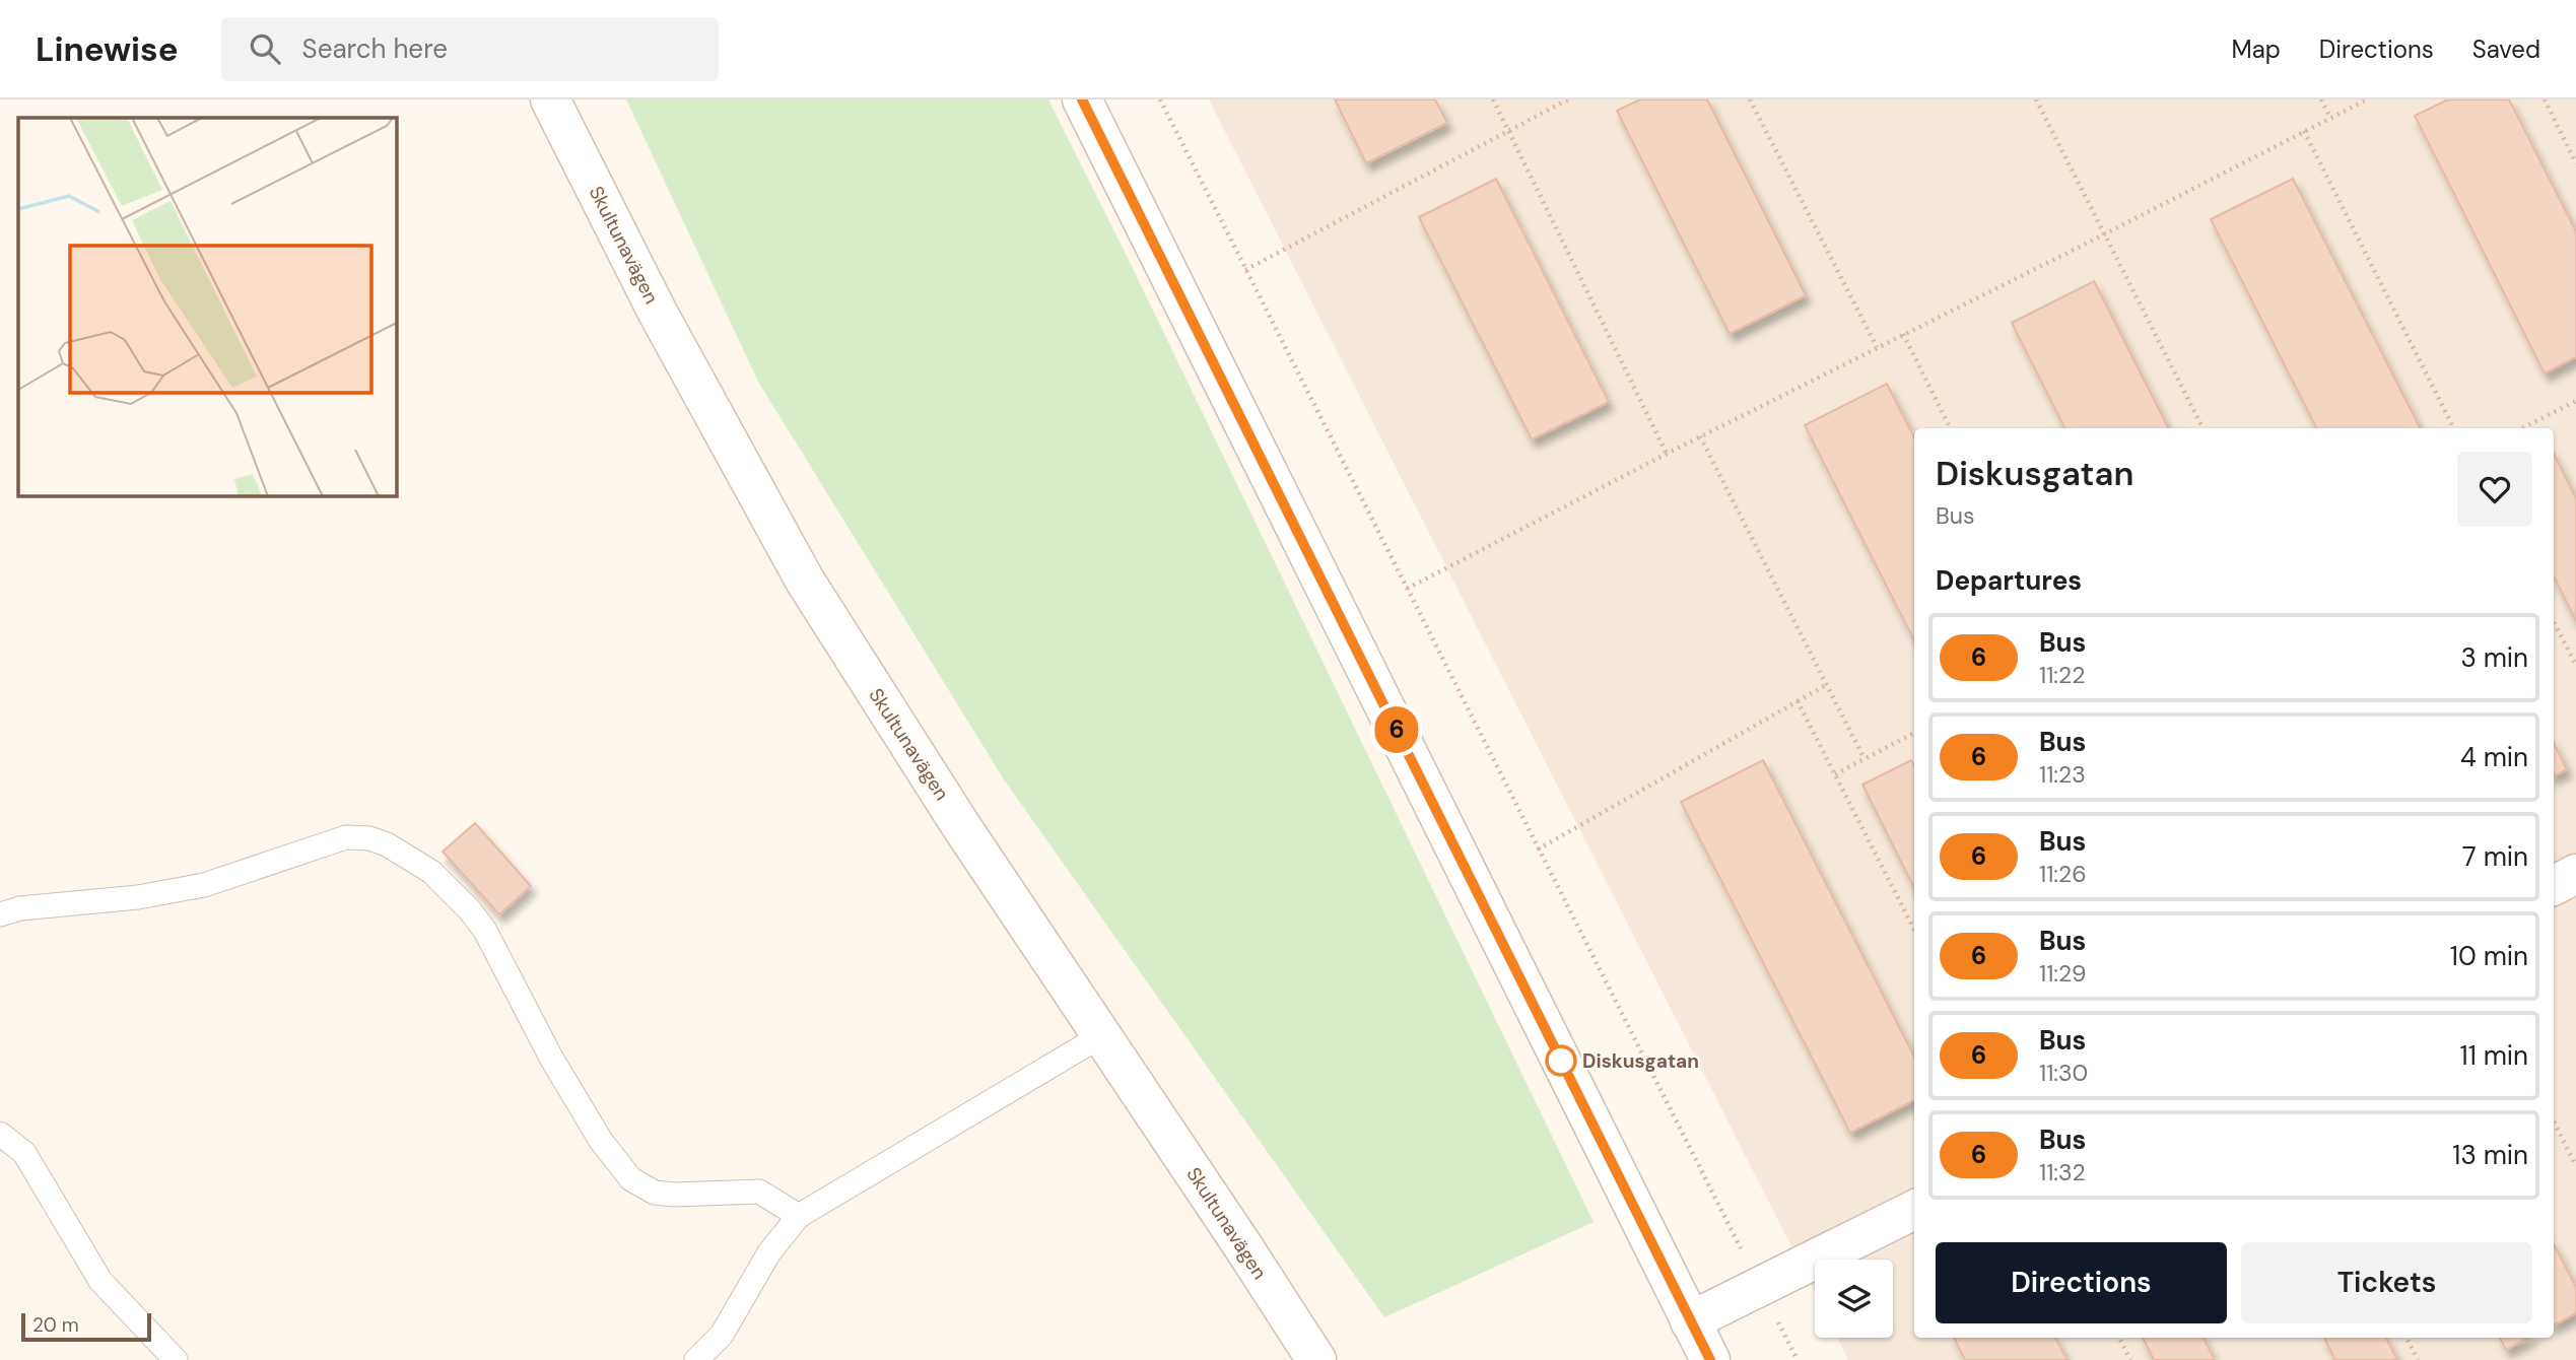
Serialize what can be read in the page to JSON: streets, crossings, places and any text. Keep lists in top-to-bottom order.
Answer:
{
  "streets": {
    "street": ["Skultunavägen"]
  },
  "places": ["Diskusgatan"],
  "lines": ["bus line 6"],
  "scale_bar": "20 m",
  "page": {
    "header": "Linewise",
    "search": "Search here",
    "nav": ["Map", "Directions", "Saved"],
    "on_map": "6",
    "heading": [
      ["Diskusgatan", "Bus"],
      "Departures"
    ],
    "list": [
      {
        "mark": "6",
        "name": "Bus",
        "note": "11:22",
        "value": "3 min"
      },
      {
        "mark": "6",
        "name": "Bus",
        "note": "11:23",
        "value": "4 min"
      },
      {
        "mark": "6",
        "name": "Bus",
        "note": "11:26",
        "value": "7 min"
      },
      {
        "mark": "6",
        "name": "Bus",
        "note": "11:29",
        "value": "10 min"
      },
      {
        "mark": "6",
        "name": "Bus",
        "note": "11:30",
        "value": "11 min"
      },
      {
        "mark": "6",
        "name": "Bus",
        "note": "11:32",
        "value": "13 min"
      }
    ],
    "buttons": ["Directions", "Tickets"],
    "scale": "20 m"
  }
}
